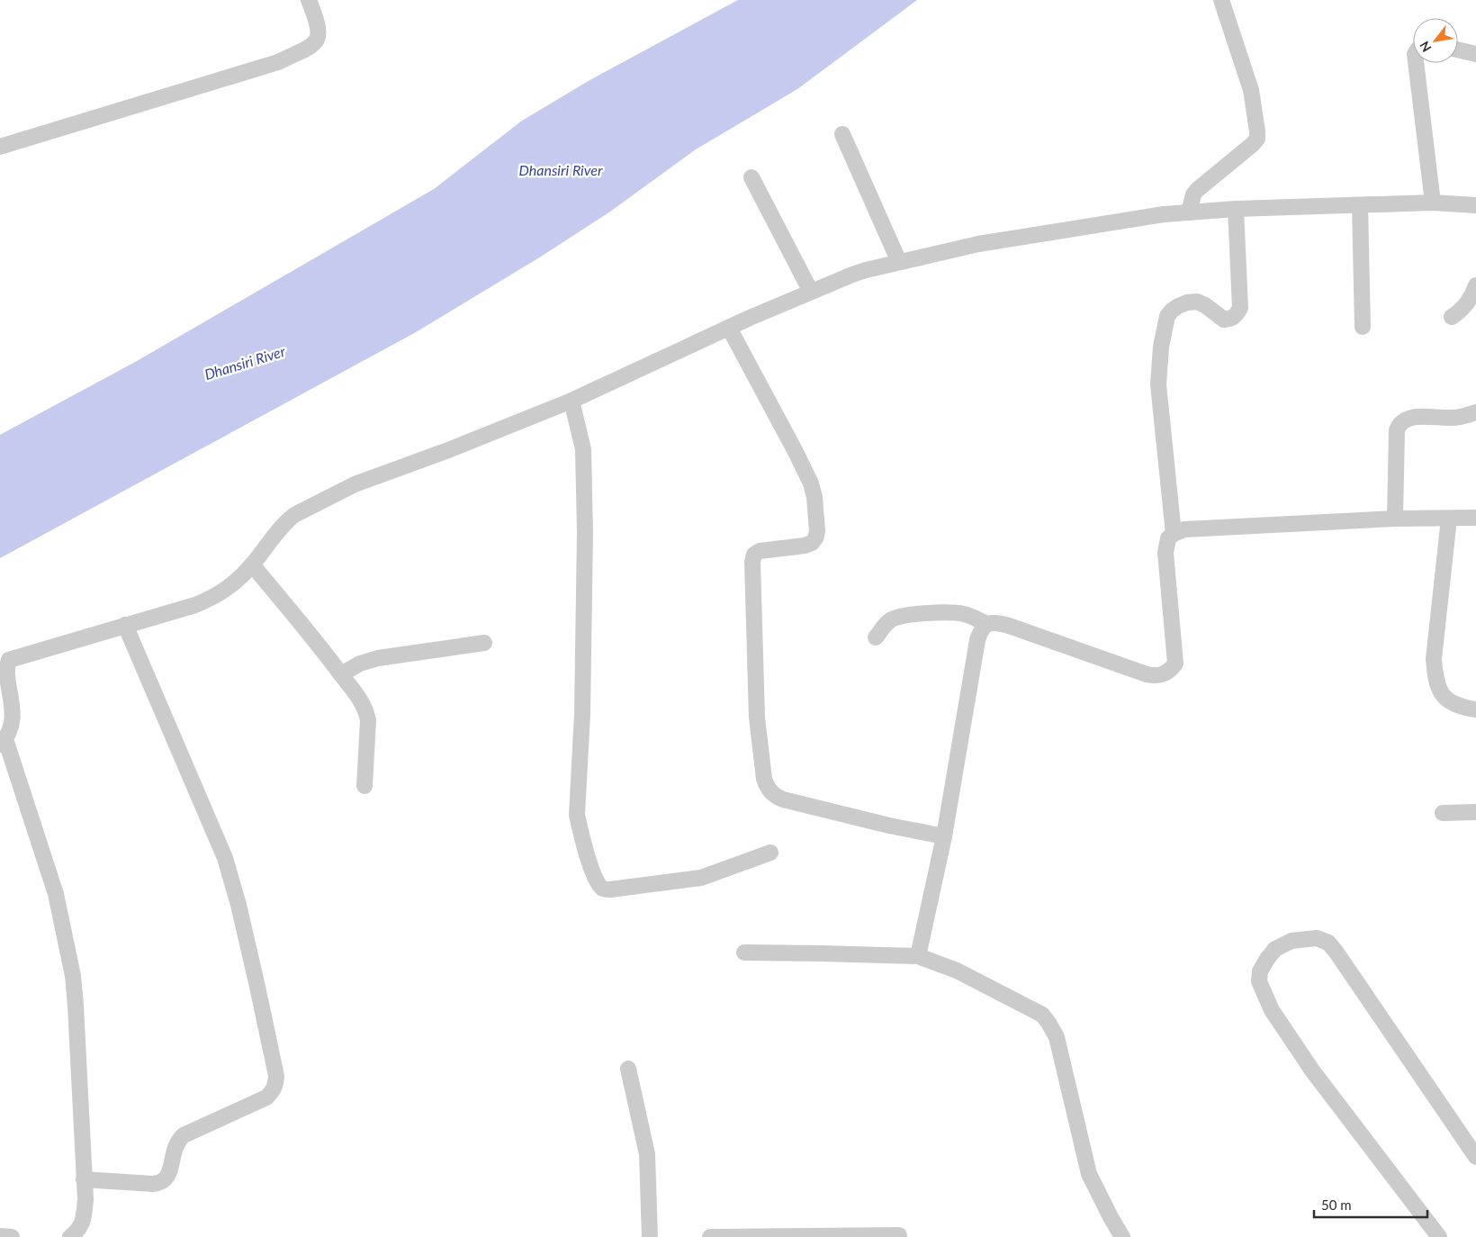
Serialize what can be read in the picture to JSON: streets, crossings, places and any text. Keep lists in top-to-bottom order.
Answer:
{
  "water": ["Dhansiri River"],
  "scale_bar": "50 m",
  "north": "bottom left"
}
